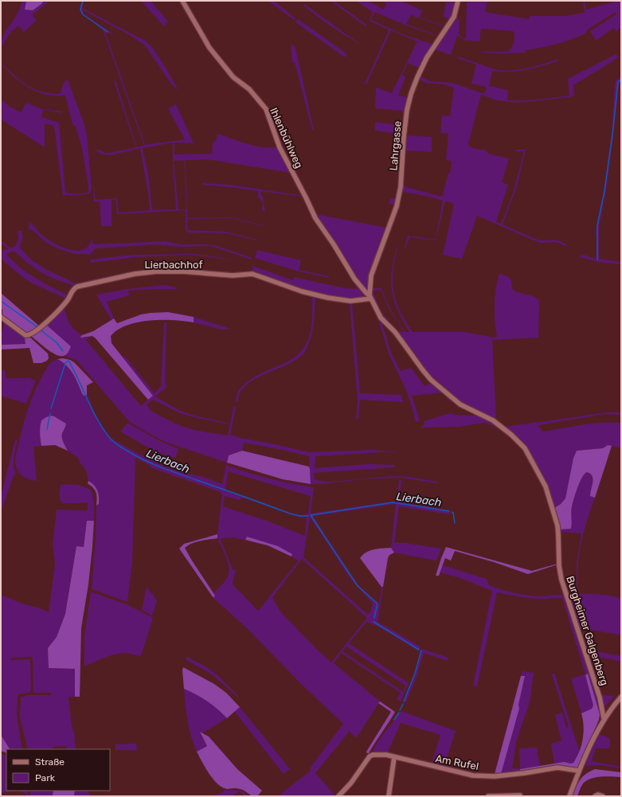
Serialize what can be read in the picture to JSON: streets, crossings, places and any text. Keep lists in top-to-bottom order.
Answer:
{
  "streets": {
    "street": [
      "Ihlenbühlweg",
      "Lahrgasse",
      "Lierbachhof",
      "Burgheimer Galgenberg",
      "Am Rufel"
    ]
  },
  "crossings": [
    ["Ihlenbühlweg", "Lahrgasse"],
    ["Ihlenbühlweg", "Lierbachhof"],
    ["Ihlenbühlweg", "Burgheimer Galgenberg"],
    ["Lahrgasse", "Lierbachhof"],
    ["Lahrgasse", "Burgheimer Galgenberg"],
    ["Lierbachhof", "Burgheimer Galgenberg"]
  ],
  "water": ["Lierbach"],
  "legend": ["Straße", "Park"]
}
